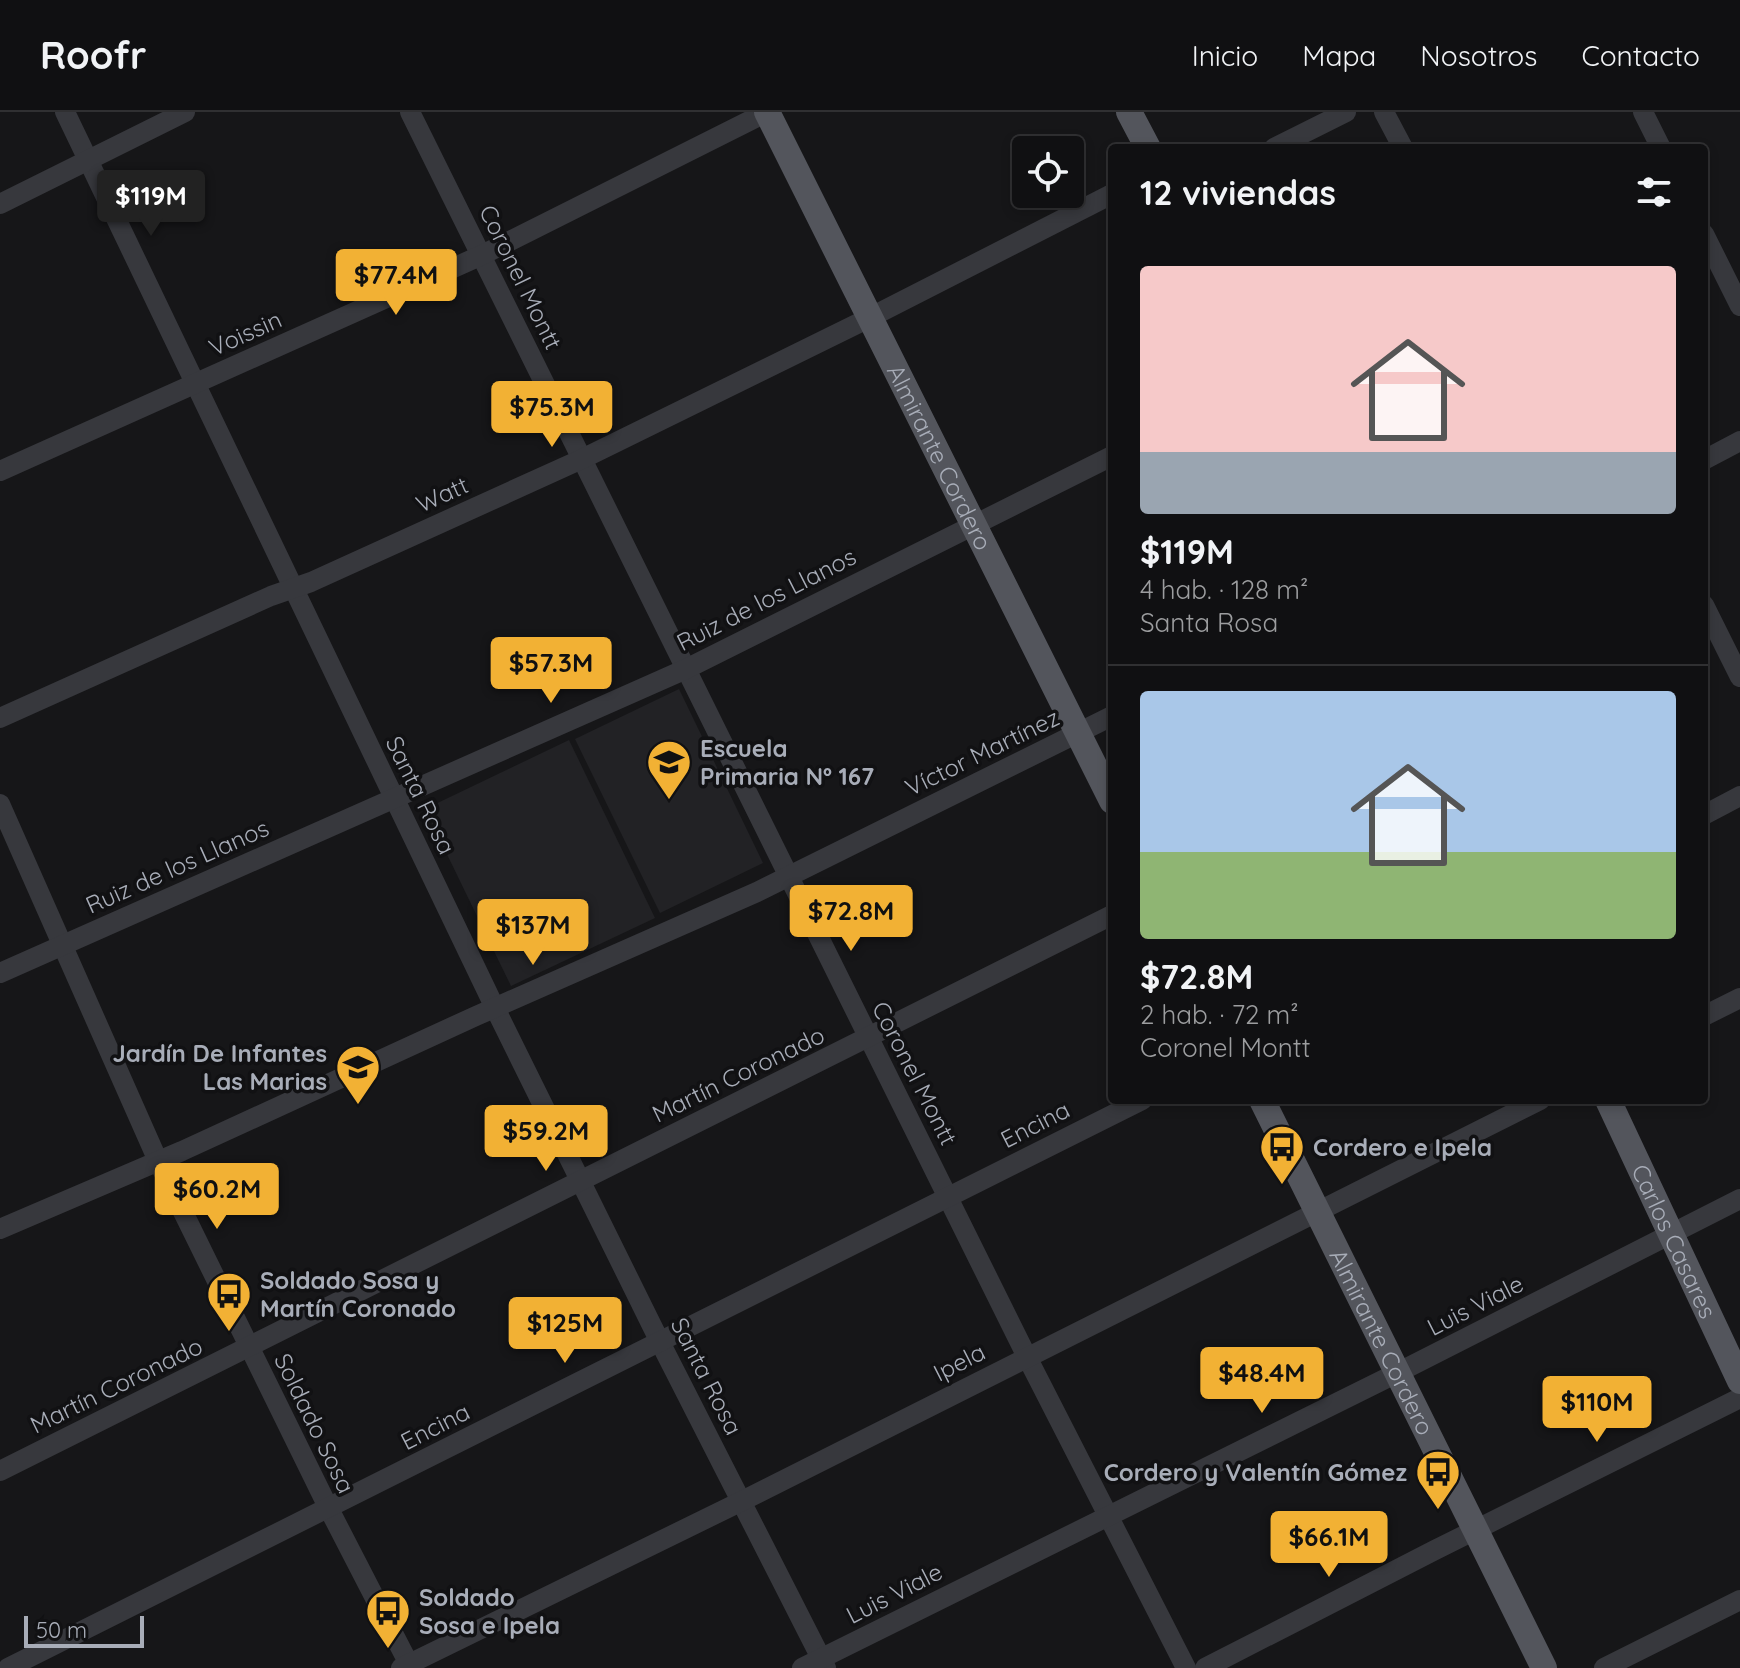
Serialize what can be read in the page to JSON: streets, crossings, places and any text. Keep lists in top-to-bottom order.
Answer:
{
  "streets": {
    "main road": ["Almirante Cordero", "Carlos Casares"],
    "street": [
      "Coronel Montt",
      "Voissin",
      "Watt",
      "Ruiz de los Llanos",
      "Víctor Martínez",
      "Santa Rosa",
      "Martín Coronado",
      "Encina",
      "Luis Viale",
      "Ipela",
      "Soldado Sosa"
    ]
  },
  "crossings": [
    ["Coronel Montt", "Voissin"],
    ["Coronel Montt", "Watt"],
    ["Coronel Montt", "Ruiz de los Llanos"],
    ["Coronel Montt", "Víctor Martínez"],
    ["Coronel Montt", "Martín Coronado"],
    ["Coronel Montt", "Encina"],
    ["Coronel Montt", "Luis Viale"],
    ["Coronel Montt", "Ipela"],
    ["Voissin", "Almirante Cordero"],
    ["Voissin", "Santa Rosa"],
    ["Almirante Cordero", "Watt"],
    ["Almirante Cordero", "Ruiz de los Llanos"],
    ["Almirante Cordero", "Víctor Martínez"],
    ["Almirante Cordero", "Luis Viale"],
    ["Almirante Cordero", "Ipela"],
    ["Watt", "Santa Rosa"],
    ["Ruiz de los Llanos", "Santa Rosa"],
    ["Ruiz de los Llanos", "Soldado Sosa"],
    ["Víctor Martínez", "Santa Rosa"],
    ["Víctor Martínez", "Soldado Sosa"],
    ["Santa Rosa", "Martín Coronado"],
    ["Santa Rosa", "Encina"],
    ["Santa Rosa", "Luis Viale"],
    ["Santa Rosa", "Ipela"],
    ["Martín Coronado", "Soldado Sosa"],
    ["Encina", "Soldado Sosa"],
    ["Carlos Casares", "Luis Viale"],
    ["Ipela", "Soldado Sosa"]
  ],
  "places": {
    "school or university": ["Escuela Primaria Nº 167", "Jardín De Infantes Las Marias"],
    "bus stop": [
      "Cordero e Ipela",
      "Soldado Sosa y Martín Coronado",
      "Cordero y Valentín Gómez",
      "Soldado Sosa e Ipela"
    ]
  },
  "scale_bar": "50 m",
  "page": {
    "header": "Roofr",
    "nav": [
      "Inicio",
      "Mapa",
      "Nosotros",
      "Contacto"
    ],
    "heading": "12 viviendas",
    "price": [
      "$119M",
      "$77.4M",
      "$75.3M",
      "$57.3M",
      "$72.8M",
      "$137M",
      "$59.2M",
      "$60.2M",
      "$125M",
      "$48.4M",
      "$110M",
      "$66.1M"
    ],
    "list": [
      {
        "name": "$119M",
        "note": "4 hab. · 128 m² · Santa Rosa"
      },
      {
        "name": "$72.8M",
        "note": "2 hab. · 72 m² · Coronel Montt"
      }
    ],
    "scale": "50 m"
  }
}
